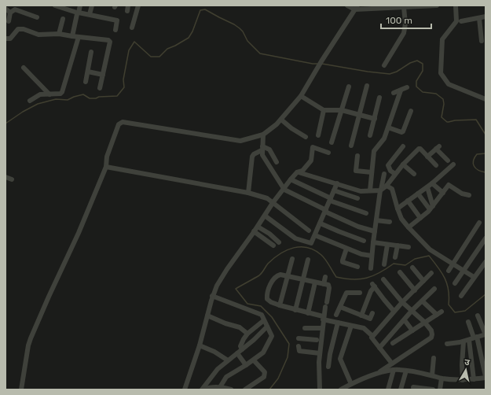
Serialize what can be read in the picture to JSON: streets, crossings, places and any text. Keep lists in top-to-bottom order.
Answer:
{
  "scale_bar": "100 m",
  "north": "top"
}
